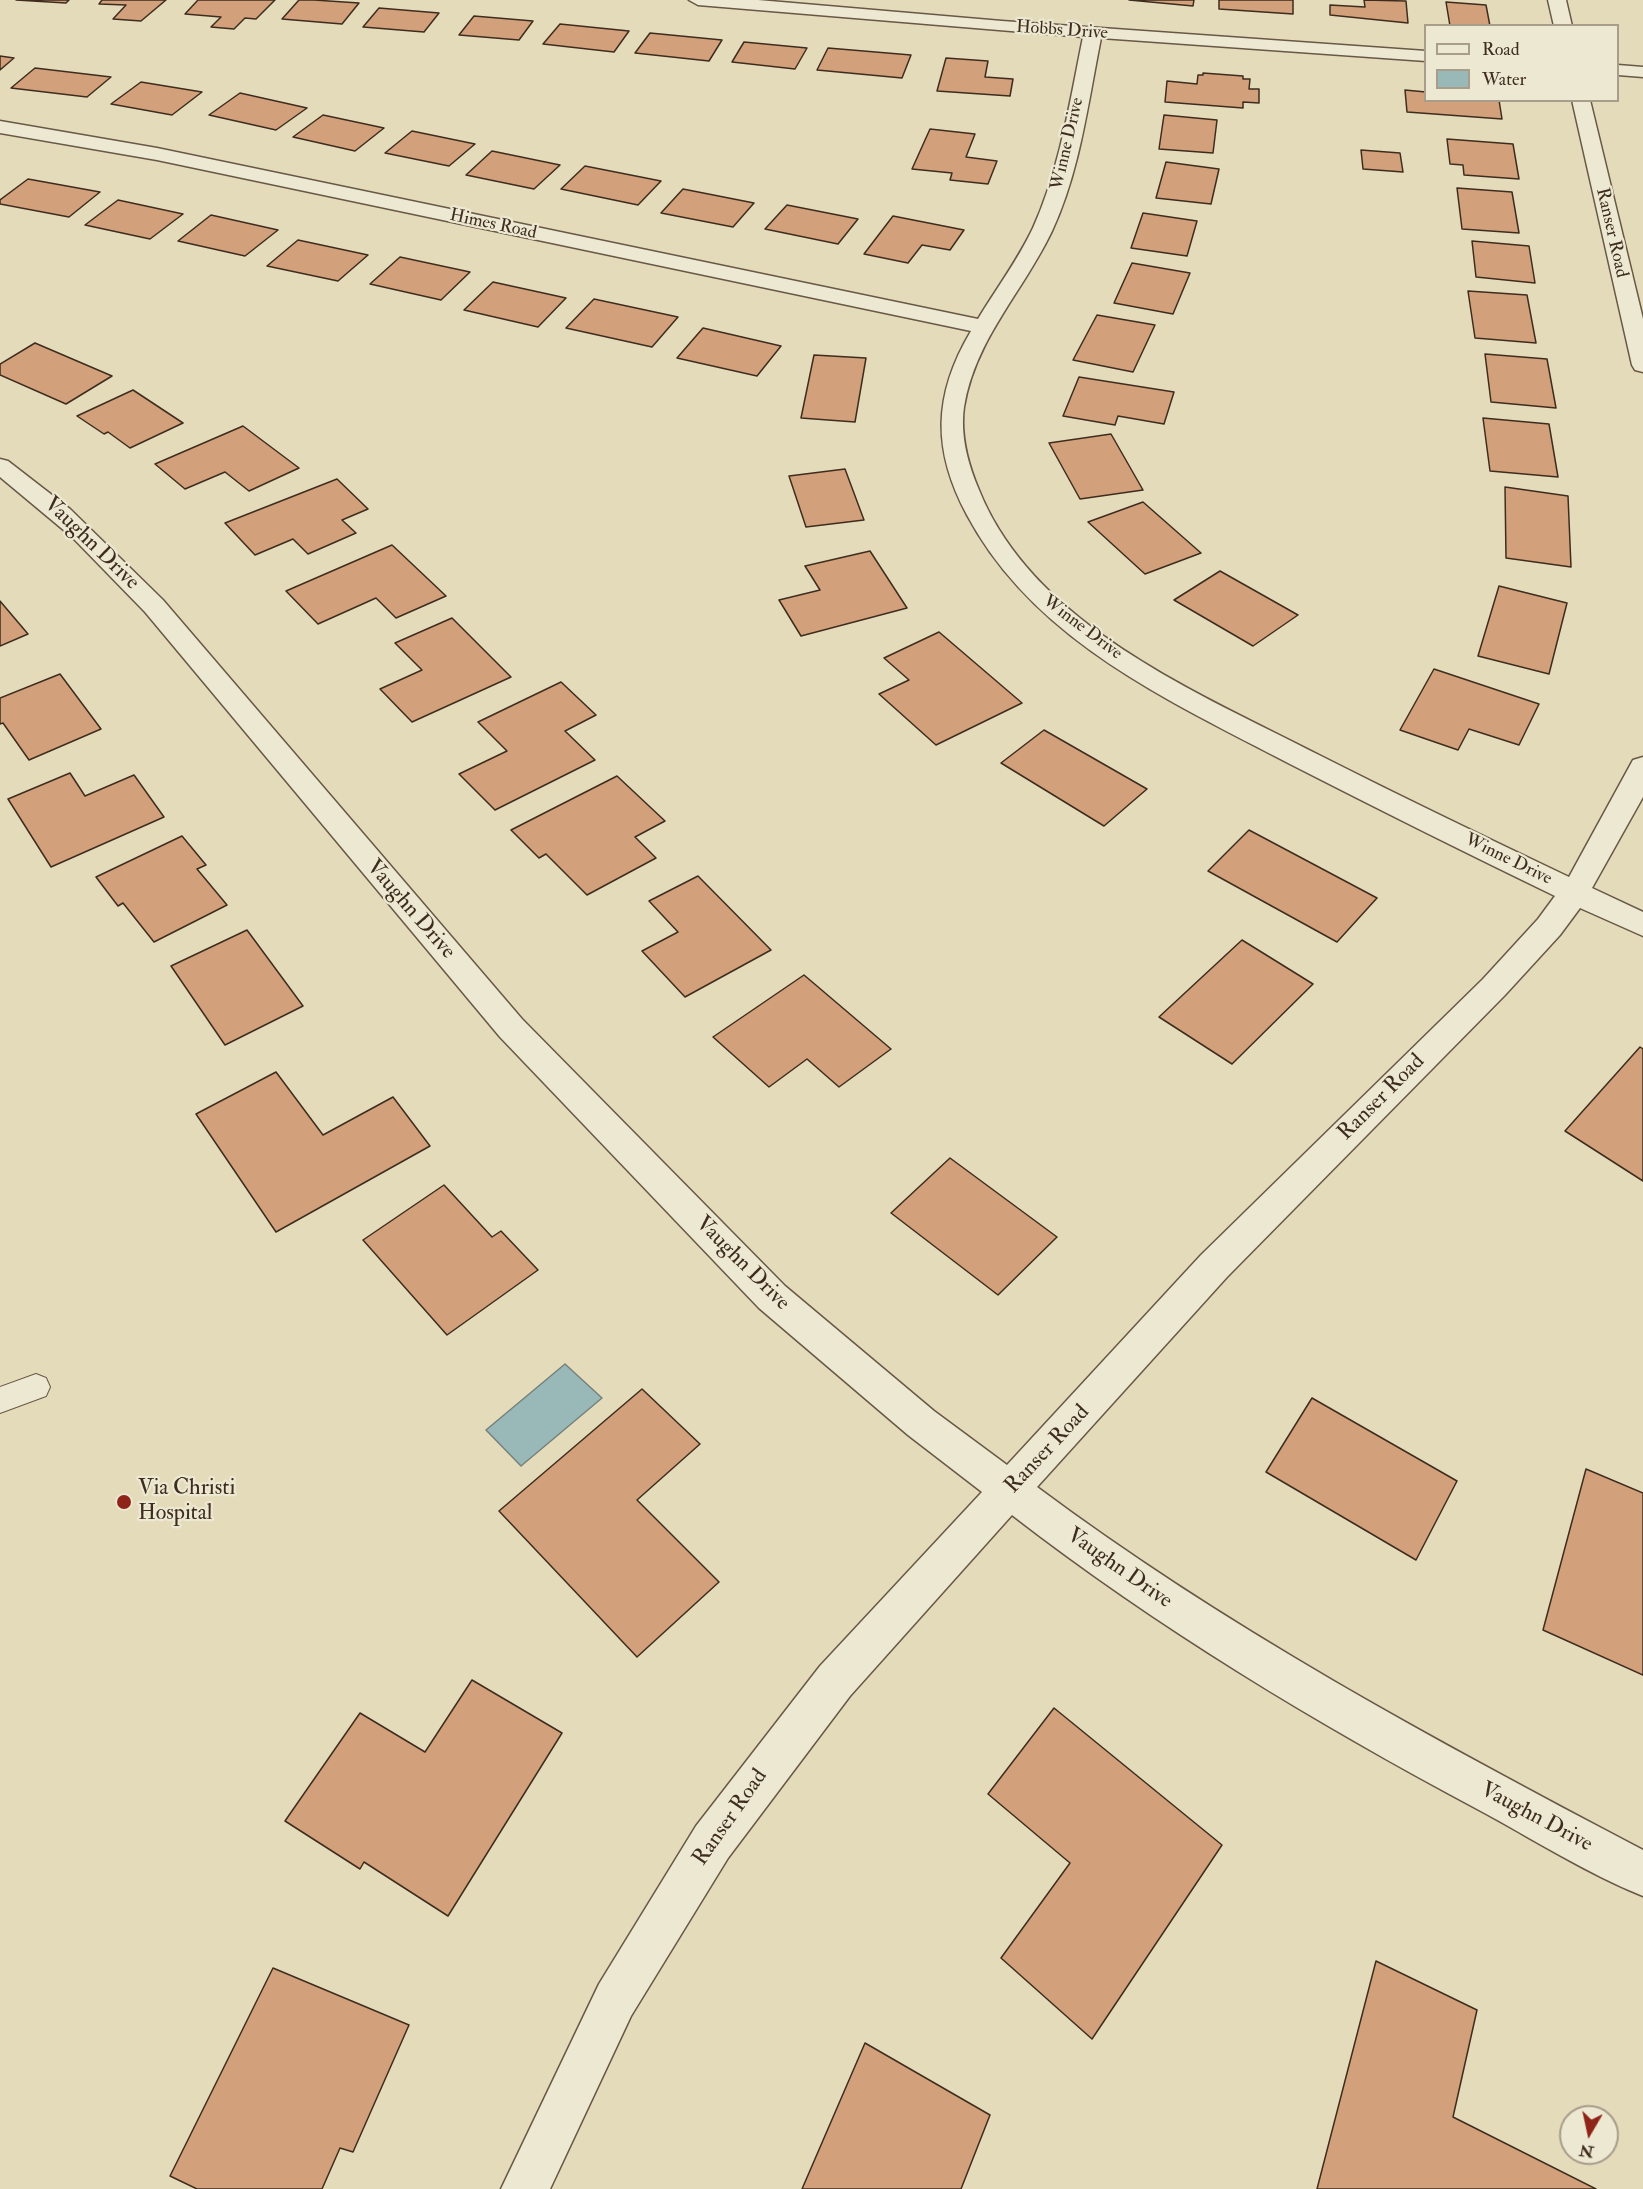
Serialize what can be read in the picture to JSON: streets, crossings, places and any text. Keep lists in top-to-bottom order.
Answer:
{
  "streets": {
    "street": [
      "Hobbs Drive",
      "Winne Drive",
      "Himes Road",
      "Ranser Road",
      "Vaughn Drive"
    ]
  },
  "crossings": [
    ["Hobbs Drive", "Winne Drive"],
    ["Winne Drive", "Himes Road"],
    ["Winne Drive", "Ranser Road"],
    ["Ranser Road", "Vaughn Drive"]
  ],
  "places": ["Via Christi Hospital"],
  "legend": ["Road", "Water"],
  "north": "bottom"
}
